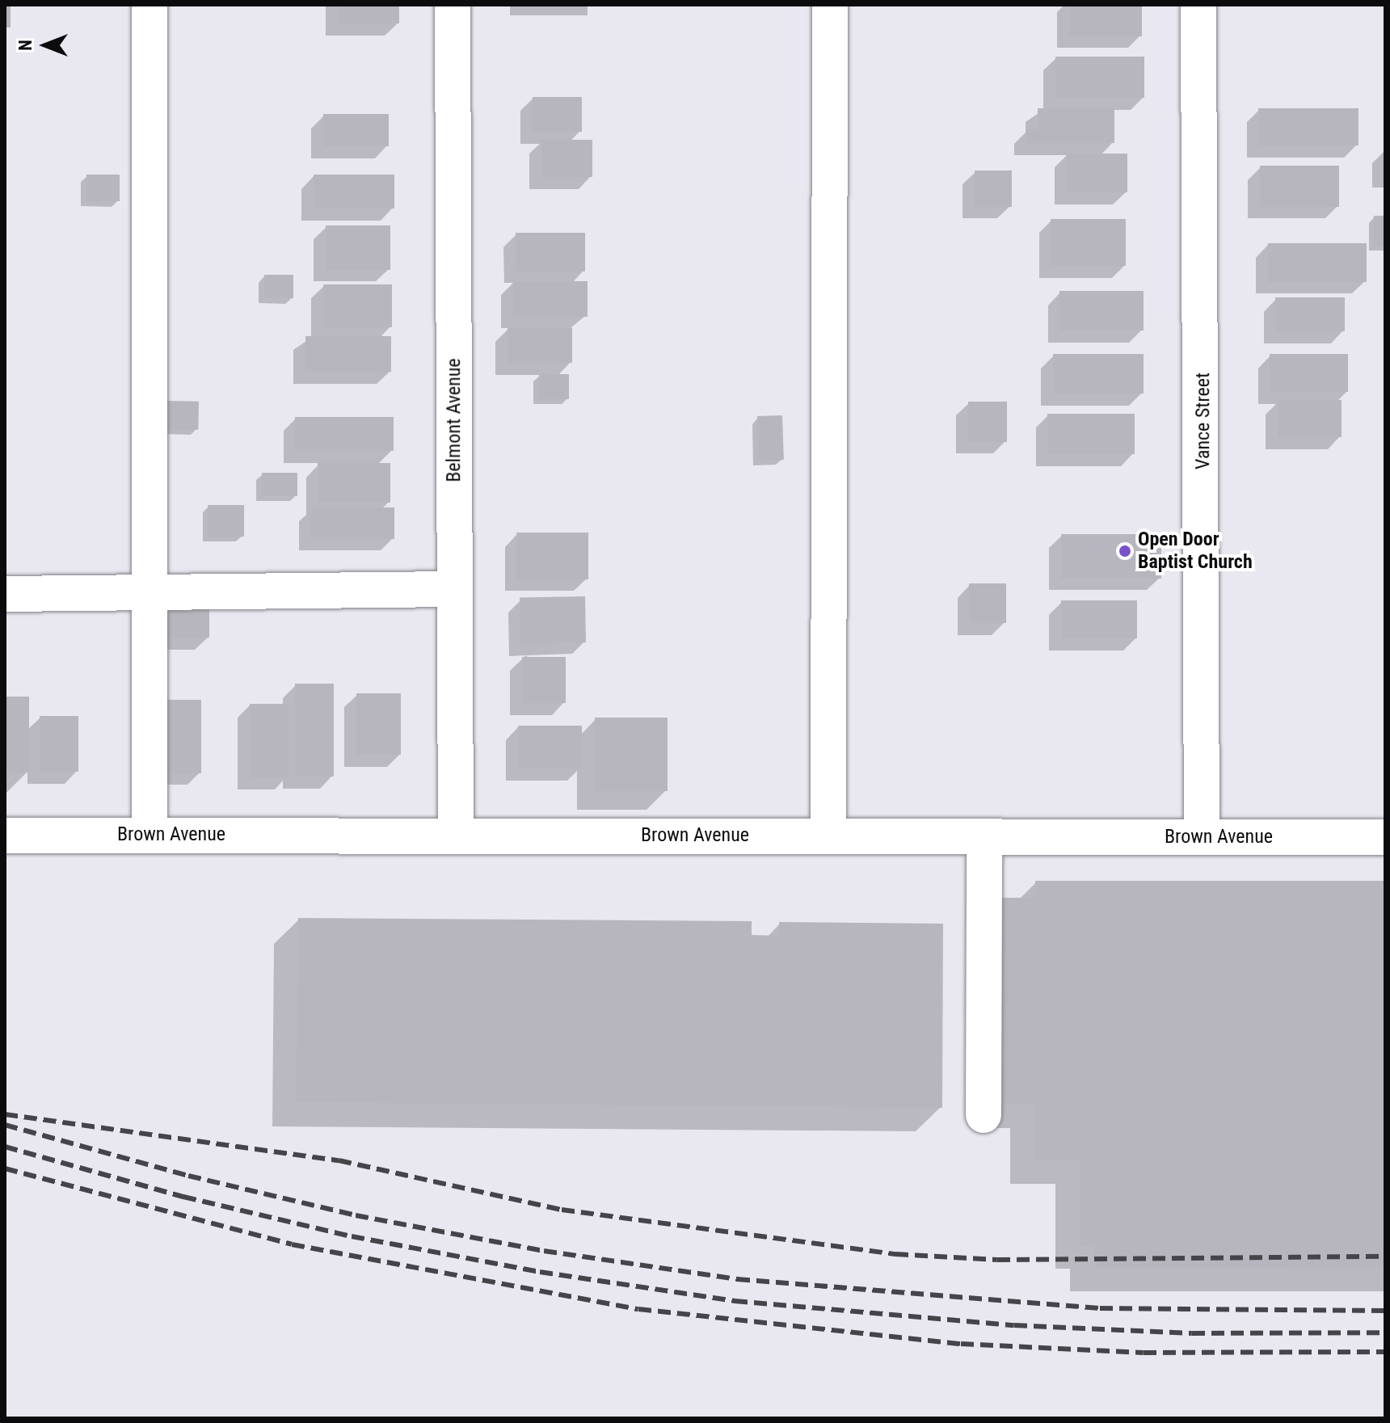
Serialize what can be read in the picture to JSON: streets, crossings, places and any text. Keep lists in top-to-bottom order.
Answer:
{
  "streets": {
    "street": ["Belmont Avenue", "Vance Street", "Brown Avenue"]
  },
  "crossings": [
    ["Belmont Avenue", "Brown Avenue"],
    ["Vance Street", "Brown Avenue"]
  ],
  "places": ["Open Door Baptist Church"],
  "north": "left"
}
